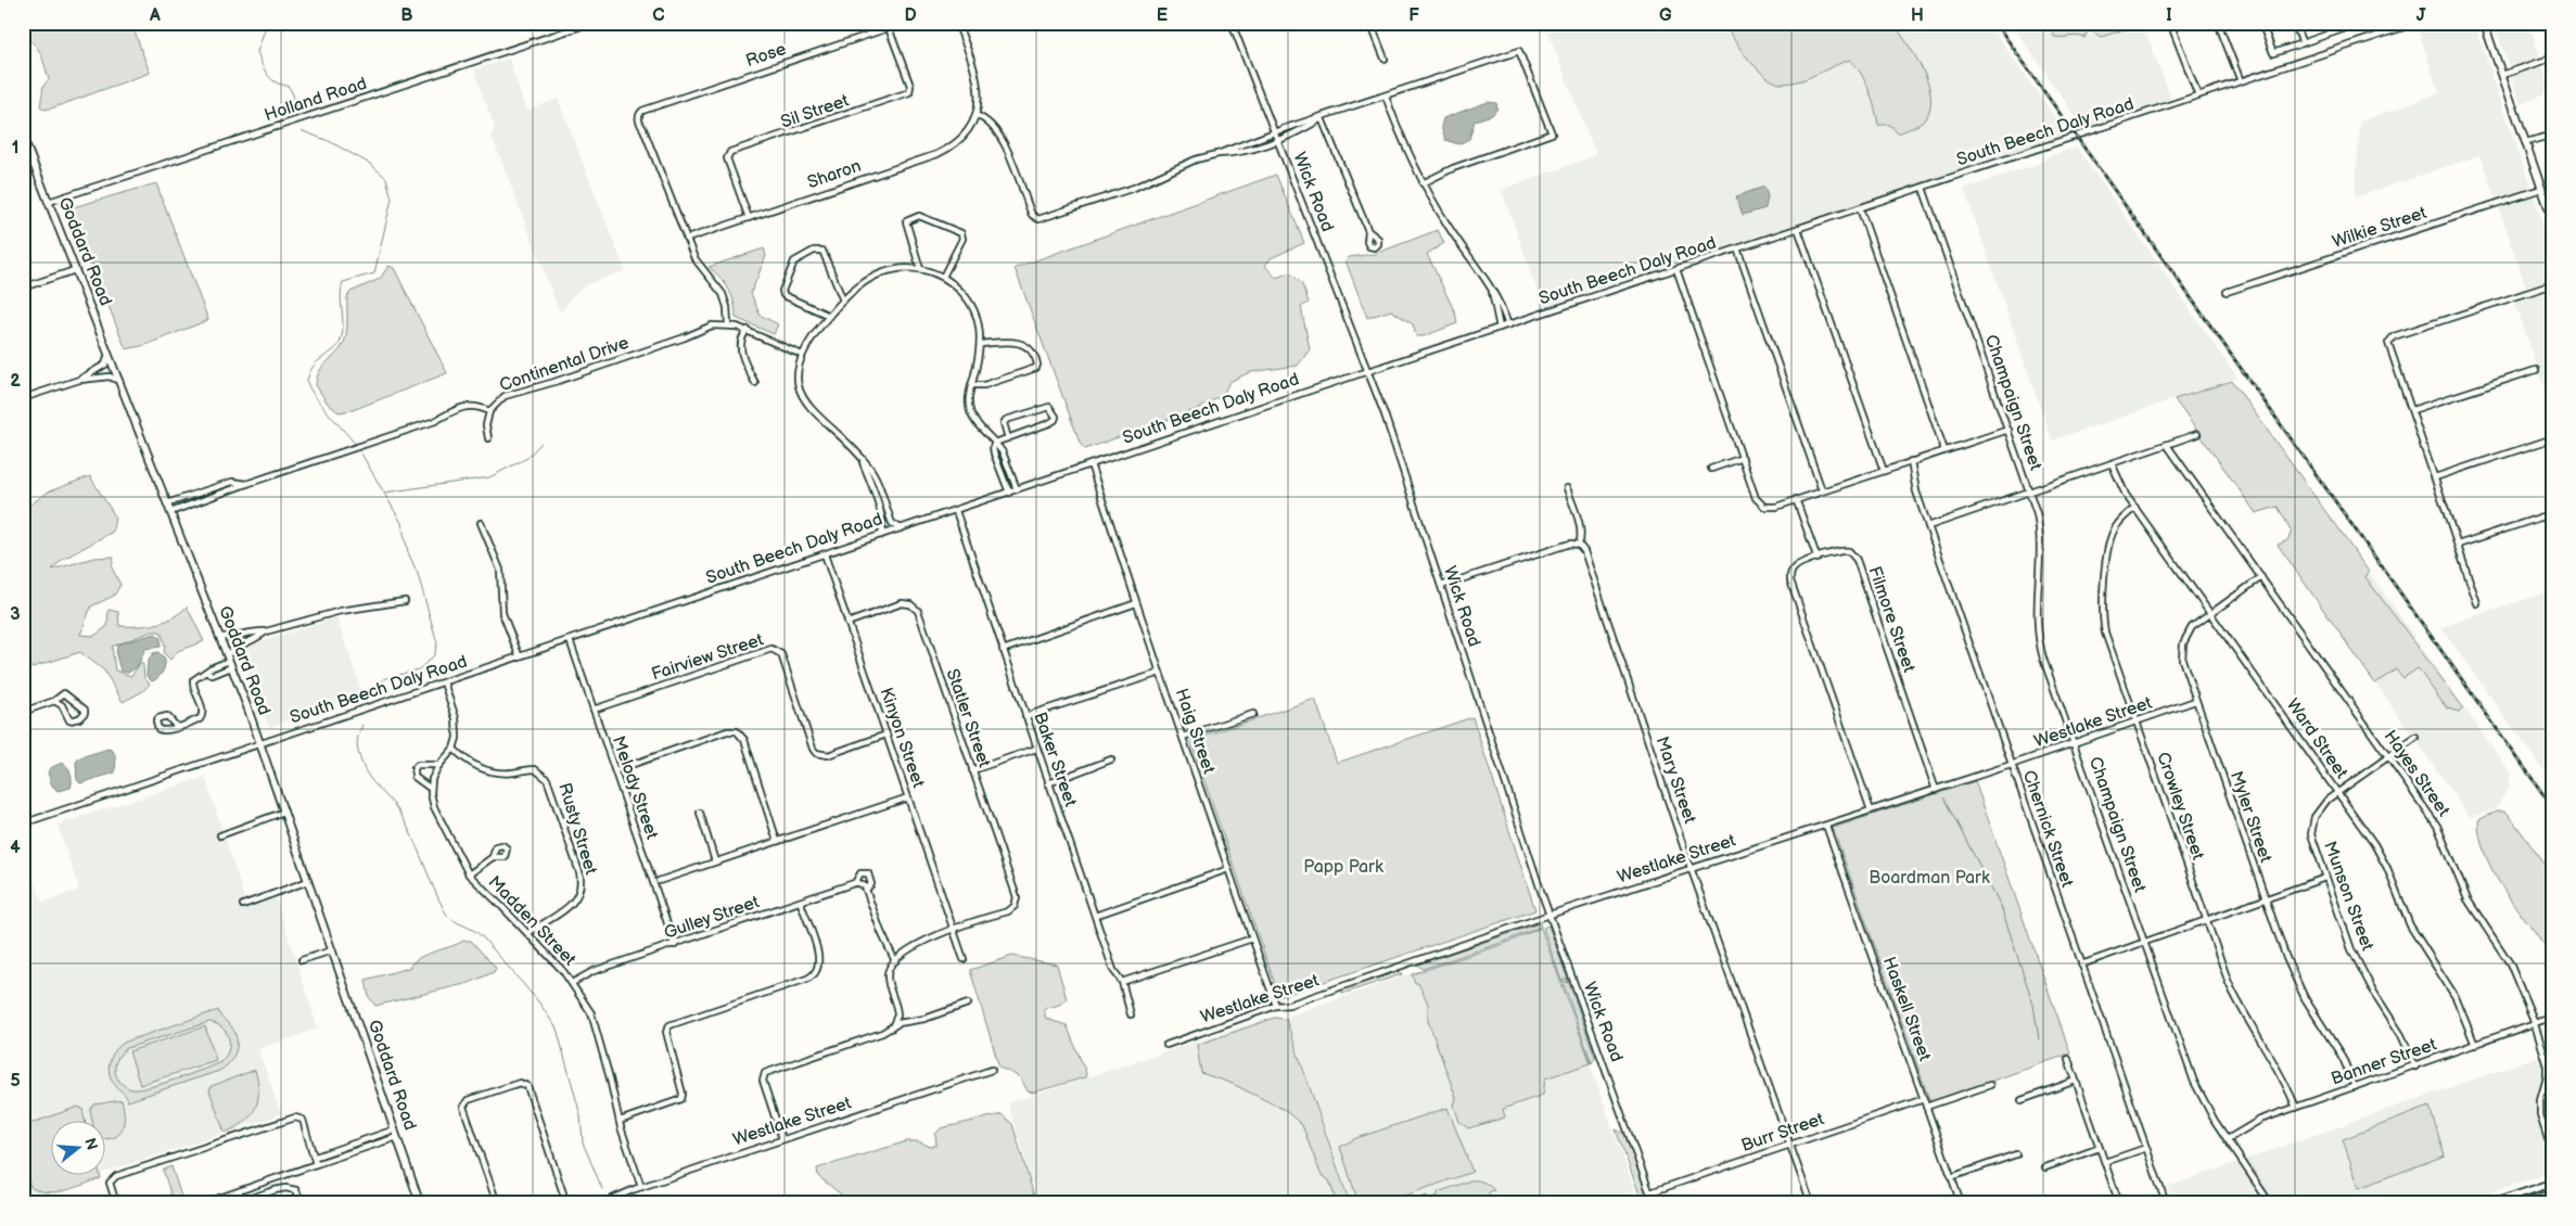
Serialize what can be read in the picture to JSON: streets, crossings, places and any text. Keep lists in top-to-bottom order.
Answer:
{
  "streets": {
    "main road": ["Goddard Road"],
    "street": [
      "Rose",
      "Holland Road",
      "Sil Street",
      "South Beech Daly Road",
      "Sharon",
      "Wick Road",
      "Wilkie Street",
      "Continental Drive",
      "Champaign Street",
      "Filmore Street",
      "Fairview Street",
      "Statler Street",
      "Westlake Street",
      "Haig Street",
      "Kinyon Street",
      "Ward Street",
      "Baker Street",
      "Hayes Street",
      "Mary Street",
      "Melody Street",
      "Crowley Street",
      "Myler Street",
      "Rusty Street",
      "Chernick Street",
      "Munson Street",
      "Gulley Street",
      "Madden Street",
      "Haskell Street",
      "Banner Street",
      "Burr Street"
    ]
  },
  "crossings": [
    ["Rose", "Sil Street"],
    ["Rose", "Sharon"],
    ["Holland Road", "Goddard Road"],
    ["Sil Street", "Sharon"],
    ["South Beech Daly Road", "Wick Road"],
    ["South Beech Daly Road", "Goddard Road"],
    ["South Beech Daly Road", "Champaign Street"],
    ["South Beech Daly Road", "Haig Street"],
    ["South Beech Daly Road", "Kinyon Street"],
    ["South Beech Daly Road", "Baker Street"],
    ["South Beech Daly Road", "Melody Street"],
    ["Wick Road", "Westlake Street"],
    ["Wick Road", "Burr Street"],
    ["Goddard Road", "Continental Drive"],
    ["Champaign Street", "Westlake Street"],
    ["Champaign Street", "Banner Street"],
    ["Filmore Street", "Westlake Street"],
    ["Fairview Street", "Kinyon Street"],
    ["Fairview Street", "Melody Street"],
    ["Statler Street", "Kinyon Street"],
    ["Westlake Street", "Haig Street"],
    ["Westlake Street", "Mary Street"],
    ["Westlake Street", "Crowley Street"],
    ["Westlake Street", "Myler Street"],
    ["Westlake Street", "Chernick Street"],
    ["Westlake Street", "Madden Street"],
    ["Westlake Street", "Haskell Street"],
    ["Ward Street", "Crowley Street"],
    ["Ward Street", "Myler Street"],
    ["Ward Street", "Munson Street"],
    ["Ward Street", "Banner Street"],
    ["Hayes Street", "Myler Street"],
    ["Hayes Street", "Munson Street"],
    ["Hayes Street", "Banner Street"],
    ["Mary Street", "Burr Street"],
    ["Melody Street", "Gulley Street"],
    ["Crowley Street", "Banner Street"],
    ["Myler Street", "Banner Street"],
    ["Rusty Street", "Madden Street"],
    ["Munson Street", "Banner Street"],
    ["Gulley Street", "Madden Street"],
    ["Haskell Street", "Burr Street"]
  ],
  "parks": ["Papp Park", "Boardman Park"],
  "north": "right",
  "grid": {
    "columns": [
      "A",
      "B",
      "C",
      "D",
      "E",
      "F",
      "G",
      "H",
      "I",
      "J"
    ],
    "rows": [
      "1",
      "2",
      "3",
      "4",
      "5"
    ]
  }
}
